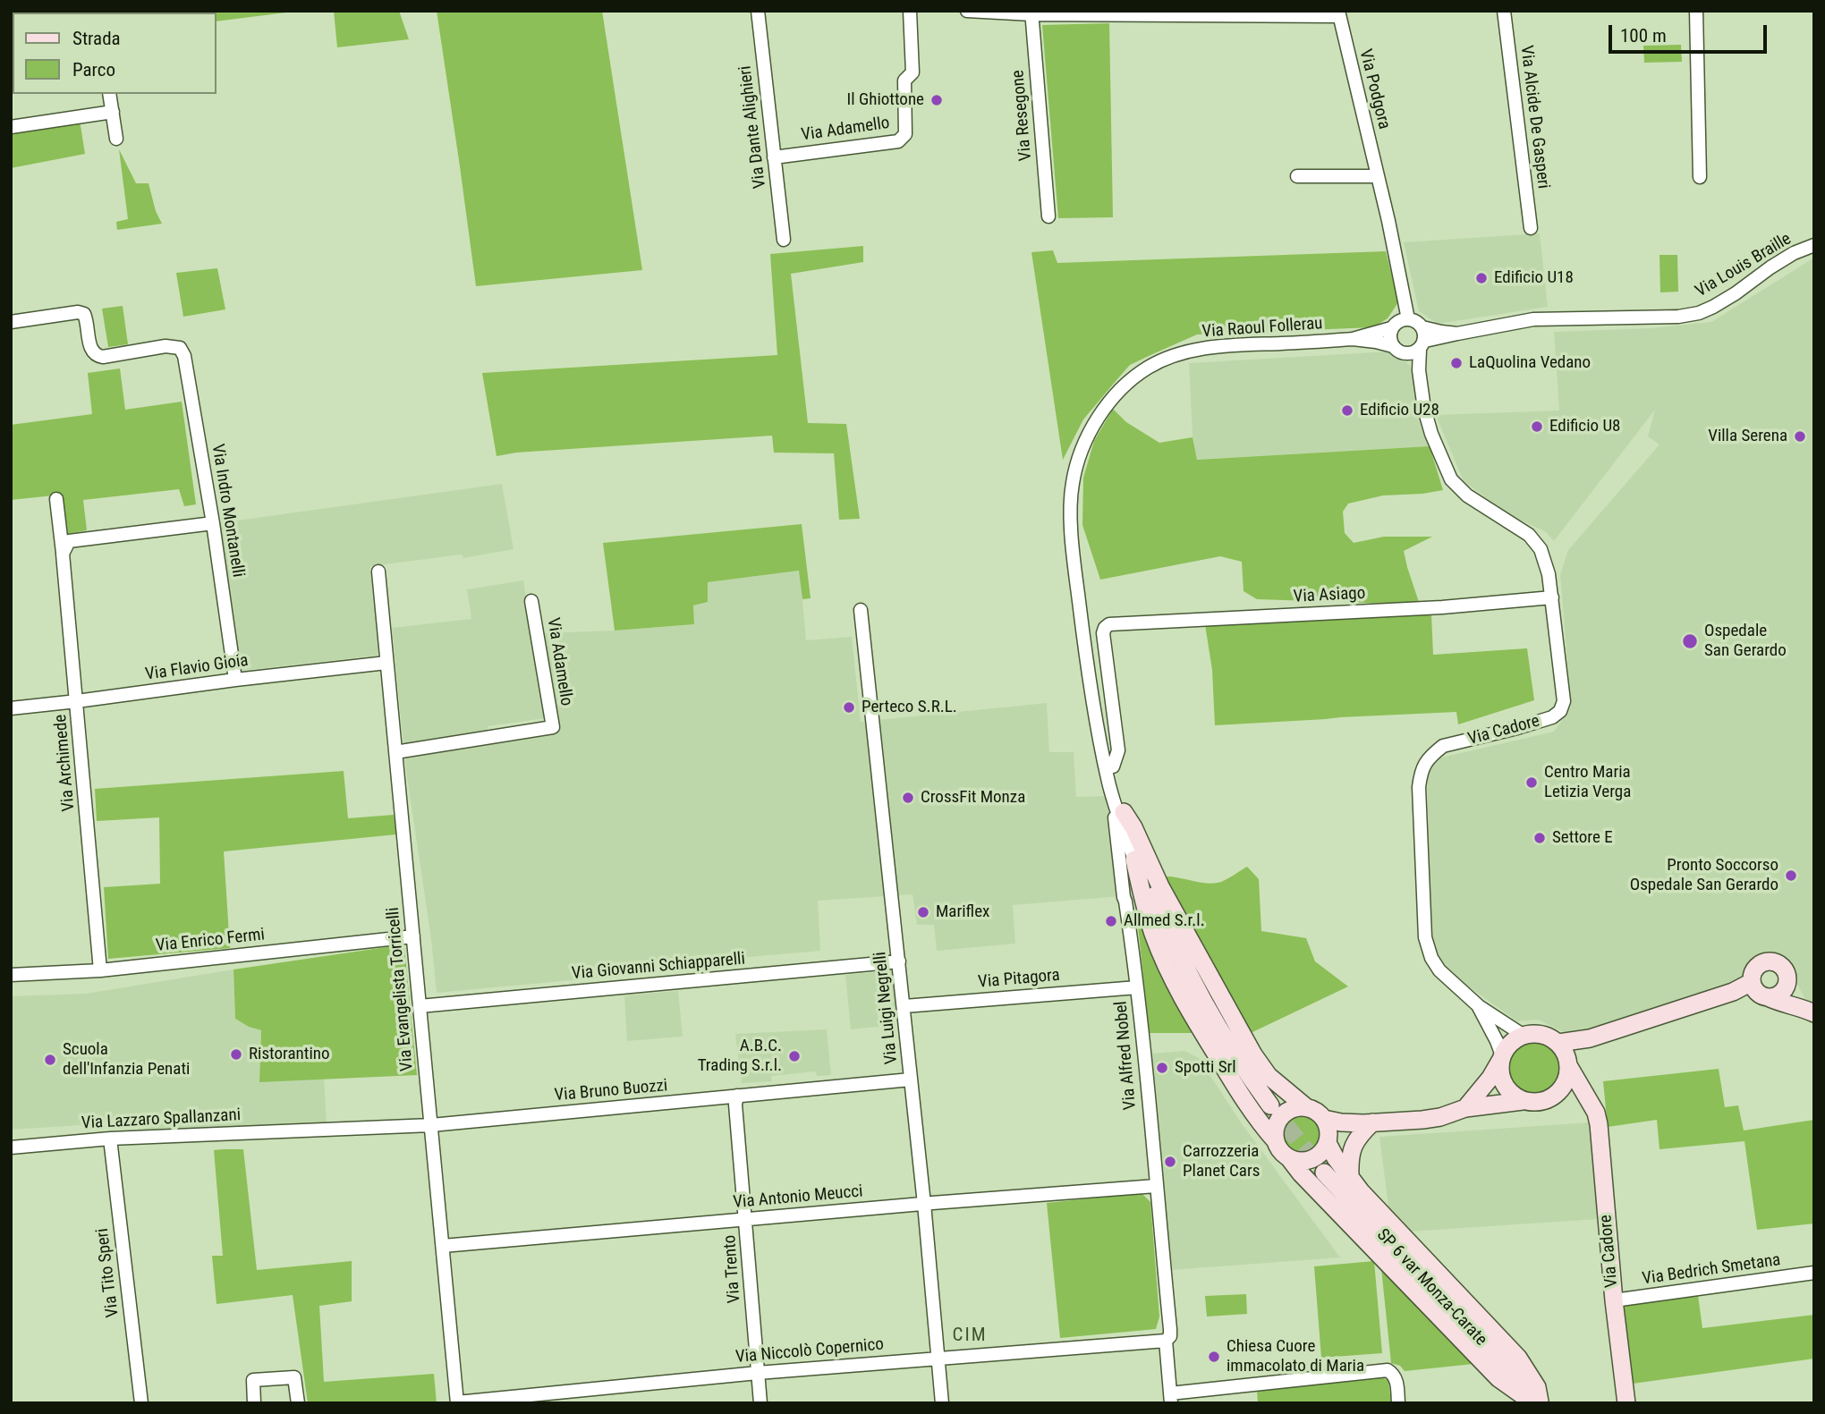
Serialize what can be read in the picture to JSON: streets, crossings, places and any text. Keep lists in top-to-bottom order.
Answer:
{
  "streets": {
    "street": [
      "Via Podgora",
      "Via Resegone",
      "Via Alcide De Gasperi",
      "Via Dante Alighieri",
      "Via Adamello",
      "Via Louis Braille",
      "Via Raoul Follerau",
      "Via Indro Montanelli",
      "Via Asiago",
      "Via Flavio Gioia",
      "Via Cadore",
      "Via Archimede",
      "Via Enrico Fermi",
      "Via Giovanni Schiapparelli",
      "Via Pitagora",
      "Via Evangelista Torricelli",
      "Via Luigi Negrelli",
      "Via Alfred Nobel",
      "Via Bruno Buozzi",
      "Via Lazzaro Spallanzani",
      "Via Antonio Meucci",
      "Via Trento",
      "Via Bedrich Smetana",
      "Via Tito Speri",
      "SP 6 var Monza-Carate",
      "Via Niccolò Copernico"
    ]
  },
  "crossings": [
    ["Via Podgora", "Via Louis Braille"],
    ["Via Podgora", "Via Raoul Follerau"],
    ["Via Podgora", "Via Cadore"],
    ["Via Dante Alighieri", "Via Adamello"],
    ["Via Adamello", "Via Evangelista Torricelli"],
    ["Via Louis Braille", "Via Raoul Follerau"],
    ["Via Louis Braille", "Via Cadore"],
    ["Via Raoul Follerau", "Via Cadore"],
    ["Via Raoul Follerau", "Via Alfred Nobel"],
    ["Via Indro Montanelli", "Via Flavio Gioia"],
    ["Via Asiago", "Via Cadore"],
    ["Via Asiago", "Via Alfred Nobel"],
    ["Via Flavio Gioia", "Via Archimede"],
    ["Via Flavio Gioia", "Via Evangelista Torricelli"],
    ["Via Cadore", "Via Bedrich Smetana"],
    ["Via Archimede", "Via Enrico Fermi"],
    ["Via Enrico Fermi", "Via Evangelista Torricelli"],
    ["Via Giovanni Schiapparelli", "Via Evangelista Torricelli"],
    ["Via Giovanni Schiapparelli", "Via Luigi Negrelli"],
    ["Via Pitagora", "Via Luigi Negrelli"],
    ["Via Pitagora", "Via Alfred Nobel"],
    ["Via Evangelista Torricelli", "Via Bruno Buozzi"],
    ["Via Evangelista Torricelli", "Via Antonio Meucci"],
    ["Via Evangelista Torricelli", "Via Niccolò Copernico"],
    ["Via Luigi Negrelli", "Via Bruno Buozzi"],
    ["Via Luigi Negrelli", "Via Antonio Meucci"],
    ["Via Luigi Negrelli", "Via Niccolò Copernico"],
    ["Via Alfred Nobel", "Via Antonio Meucci"],
    ["Via Alfred Nobel", "Via Niccolò Copernico"],
    ["Via Bruno Buozzi", "Via Lazzaro Spallanzani"],
    ["Via Bruno Buozzi", "Via Trento"],
    ["Via Lazzaro Spallanzani", "Via Tito Speri"],
    ["Via Antonio Meucci", "Via Trento"],
    ["Via Trento", "Via Niccolò Copernico"]
  ],
  "districts": ["CIM"],
  "places": [
    "Il Ghiottone",
    "Edificio U18",
    "LaQuolina Vedano",
    "Edificio U28",
    "Edificio U8",
    "Villa Serena",
    "Ospedale San Gerardo",
    "Perteco S.R.L.",
    "Centro Maria Letizia Verga",
    "CrossFit Monza",
    "Settore E",
    "Pronto Soccorso Ospedale San Gerardo",
    "Mariflex",
    "Allmed S.r.l.",
    "Ristorantino",
    "A.B.C. Trading S.r.l.",
    "Scuola dell'Infanzia Penati",
    "Spotti Srl",
    "Carrozzeria Planet Cars",
    "Chiesa Cuore immacolato di Maria"
  ],
  "legend": ["Strada", "Parco"],
  "scale_bar": "100 m"
}
